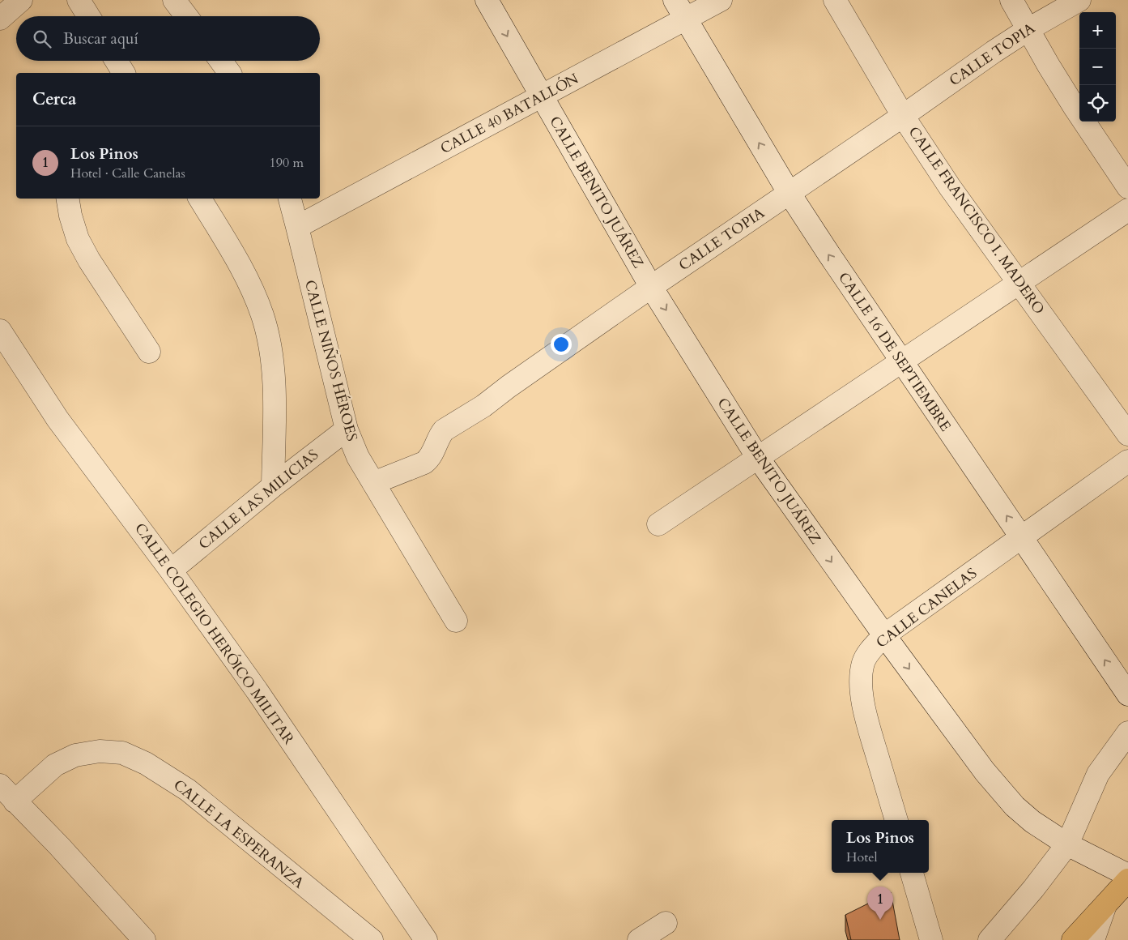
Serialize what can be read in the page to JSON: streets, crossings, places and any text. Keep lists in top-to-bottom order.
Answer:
{
  "streets": {
    "street": [
      "CALLE TOPIA",
      "CALLE 40 BATALLÓN",
      "CALLE BENITO JUÁREZ",
      "CALLE FRANCISCO I. MADERO",
      "CALLE 16 DE SEPTIEMBRE",
      "CALLE NIÑOS HÉROES",
      "CALLE LAS MILICIAS",
      "CALLE CANELAS",
      "CALLE COLEGIO HERÓICO MILITAR",
      "CALLE LA ESPERANZA"
    ]
  },
  "crossings": [
    ["CALLE TOPIA", "CALLE BENITO JUÁREZ"],
    ["CALLE TOPIA", "CALLE FRANCISCO I. MADERO"],
    ["CALLE TOPIA", "CALLE 16 DE SEPTIEMBRE"],
    ["CALLE TOPIA", "CALLE NIÑOS HÉROES"],
    ["CALLE 40 BATALLÓN", "CALLE BENITO JUÁREZ"],
    ["CALLE 40 BATALLÓN", "CALLE 16 DE SEPTIEMBRE"],
    ["CALLE 40 BATALLÓN", "CALLE NIÑOS HÉROES"],
    ["CALLE BENITO JUÁREZ", "CALLE CANELAS"],
    ["CALLE 16 DE SEPTIEMBRE", "CALLE CANELAS"],
    ["CALLE NIÑOS HÉROES", "CALLE LAS MILICIAS"],
    ["CALLE LAS MILICIAS", "CALLE COLEGIO HERÓICO MILITAR"]
  ],
  "one_way": ["CALLE BENITO JUÁREZ", "CALLE 16 DE SEPTIEMBRE"],
  "page": {
    "map_buttons": ["+", "−"],
    "search": "Buscar aquí",
    "heading": "Cerca",
    "list": [
      {
        "mark": "1",
        "name": "Los Pinos",
        "note": "Hotel · Calle Canelas",
        "value": "190 m"
      }
    ],
    "popup": ["Los Pinos", "Hotel"],
    "pins": "1"
  }
}
